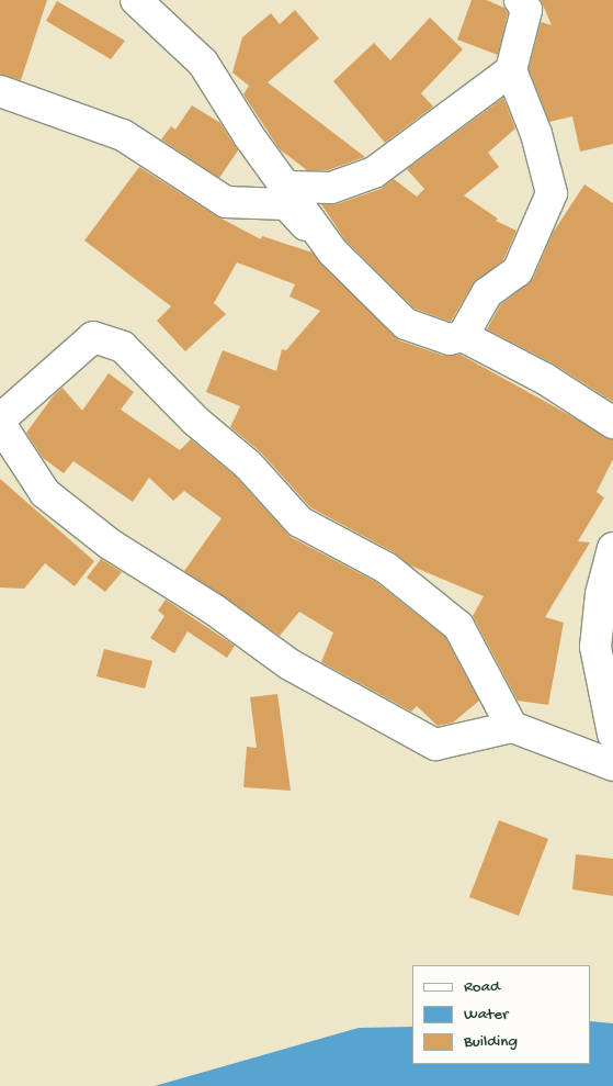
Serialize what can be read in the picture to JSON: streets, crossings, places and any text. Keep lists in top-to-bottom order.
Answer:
{
  "legend": ["Road", "Water", "Building"]
}
